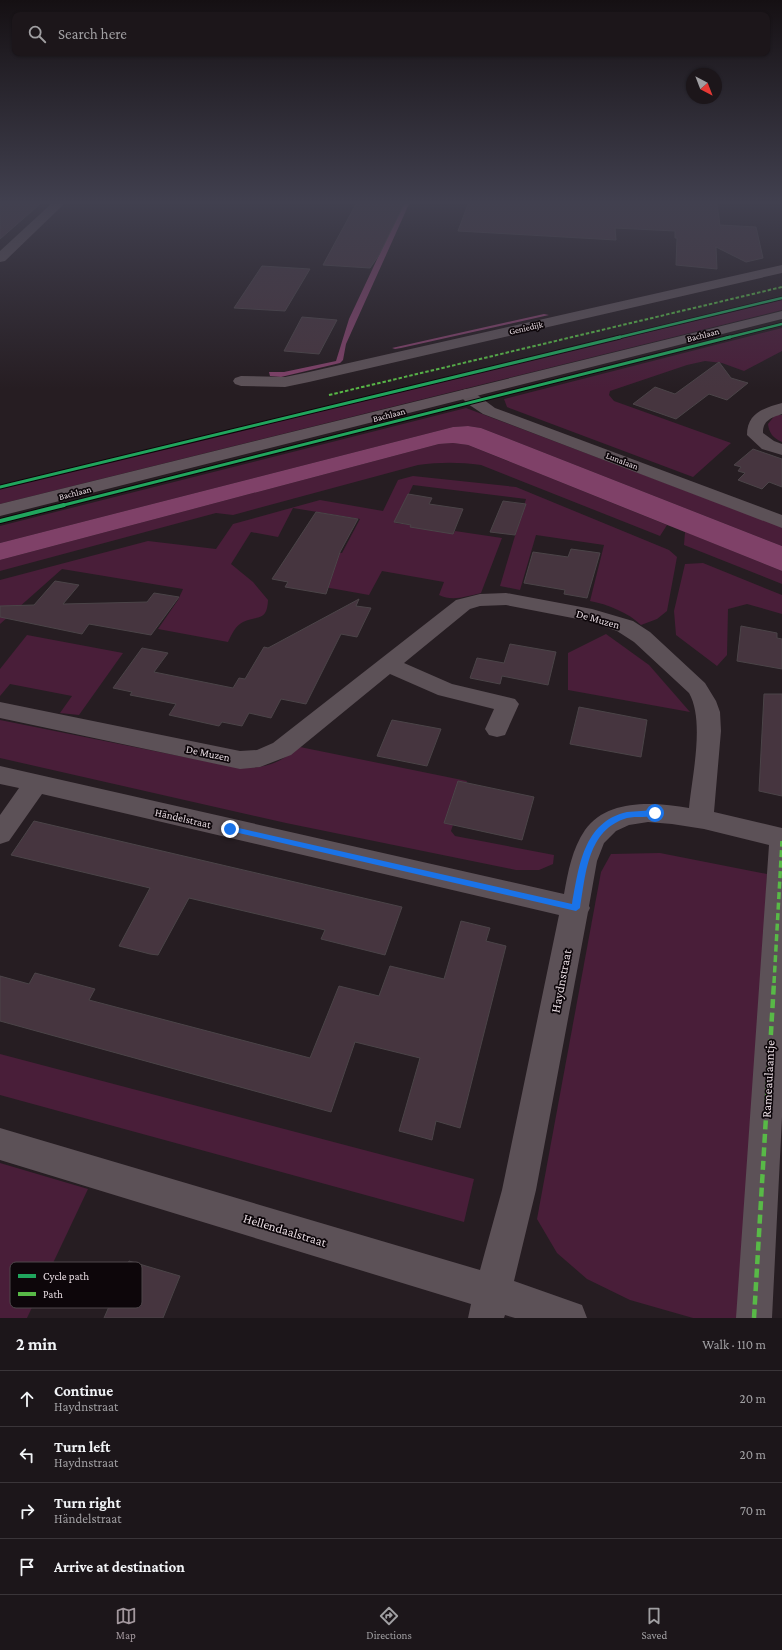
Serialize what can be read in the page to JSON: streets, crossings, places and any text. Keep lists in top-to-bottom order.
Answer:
{
  "streets": {
    "main road": ["Bachlaan"],
    "street": [
      "Geniedijk",
      "Lunalaan",
      "De Muzen",
      "Händelstraat",
      "Haydnstraat",
      "Rameaulaantje",
      "Hellendaalstraat"
    ]
  },
  "crossings": [
    ["Bachlaan", "Lunalaan"],
    ["De Muzen", "Haydnstraat"],
    ["Händelstraat", "Haydnstraat"],
    ["Haydnstraat", "Rameaulaantje"],
    ["Haydnstraat", "Hellendaalstraat"]
  ],
  "legend": ["Cycle path", "Path"],
  "north": "bottom right",
  "page": {
    "search": "Search here",
    "heading": ["2 min", "Walk · 110 m"],
    "list": [
      ["Continue", "Haydnstraat", "20 m"],
      ["Turn left", "Haydnstraat", "20 m"],
      ["Turn right", "Händelstraat", "70 m"],
      "Arrive at destination"
    ],
    "nav": ["Map", "Directions", "Saved"]
  }
}
